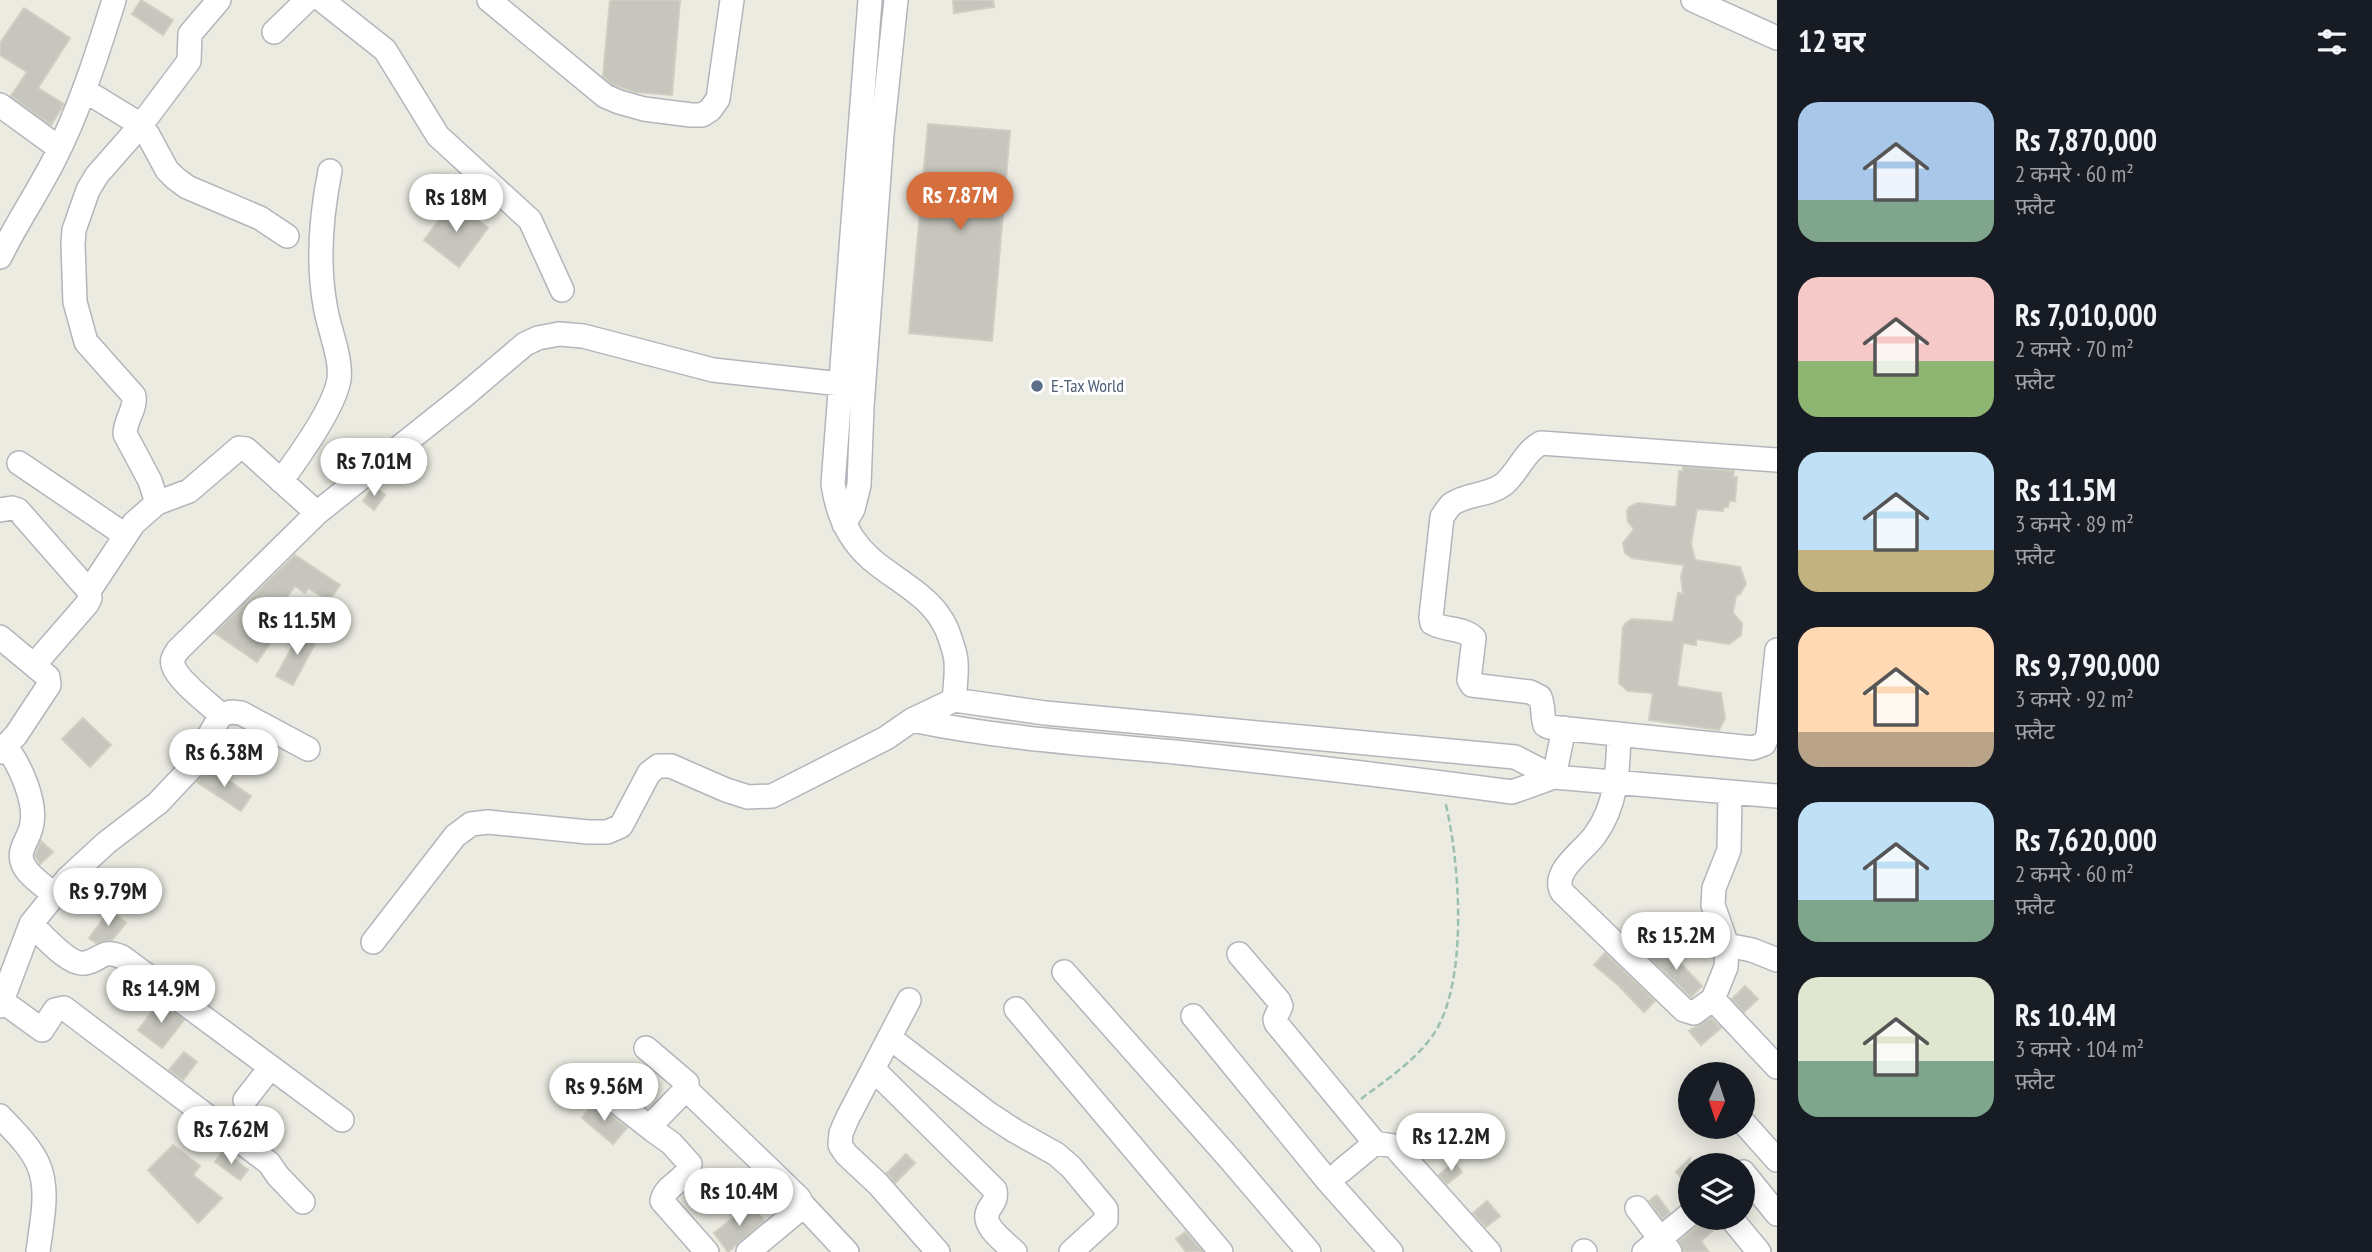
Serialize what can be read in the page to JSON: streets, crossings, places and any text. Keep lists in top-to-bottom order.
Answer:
{
  "places": ["E-Tax World"],
  "north": "bottom",
  "page": {
    "heading": "12 घर",
    "list": [
      {
        "name": "Rs 7,870,000",
        "note": "2 कमरे · 60 m² · फ़्लैट"
      },
      {
        "name": "Rs 7,010,000",
        "note": "2 कमरे · 70 m² · फ़्लैट"
      },
      {
        "name": "Rs 11.5M",
        "note": "3 कमरे · 89 m² · फ़्लैट"
      },
      {
        "name": "Rs 9,790,000",
        "note": "3 कमरे · 92 m² · फ़्लैट"
      },
      {
        "name": "Rs 7,620,000",
        "note": "2 कमरे · 60 m² · फ़्लैट"
      },
      {
        "name": "Rs 10.4M",
        "note": "3 कमरे · 104 m² · फ़्लैट"
      }
    ],
    "price": [
      "Rs 7.87M",
      "Rs 18M",
      "Rs 7.01M",
      "Rs 11.5M",
      "Rs 6.38M",
      "Rs 9.79M",
      "Rs 15.2M",
      "Rs 14.9M",
      "Rs 9.56M",
      "Rs 7.62M",
      "Rs 12.2M",
      "Rs 10.4M"
    ]
  }
}
